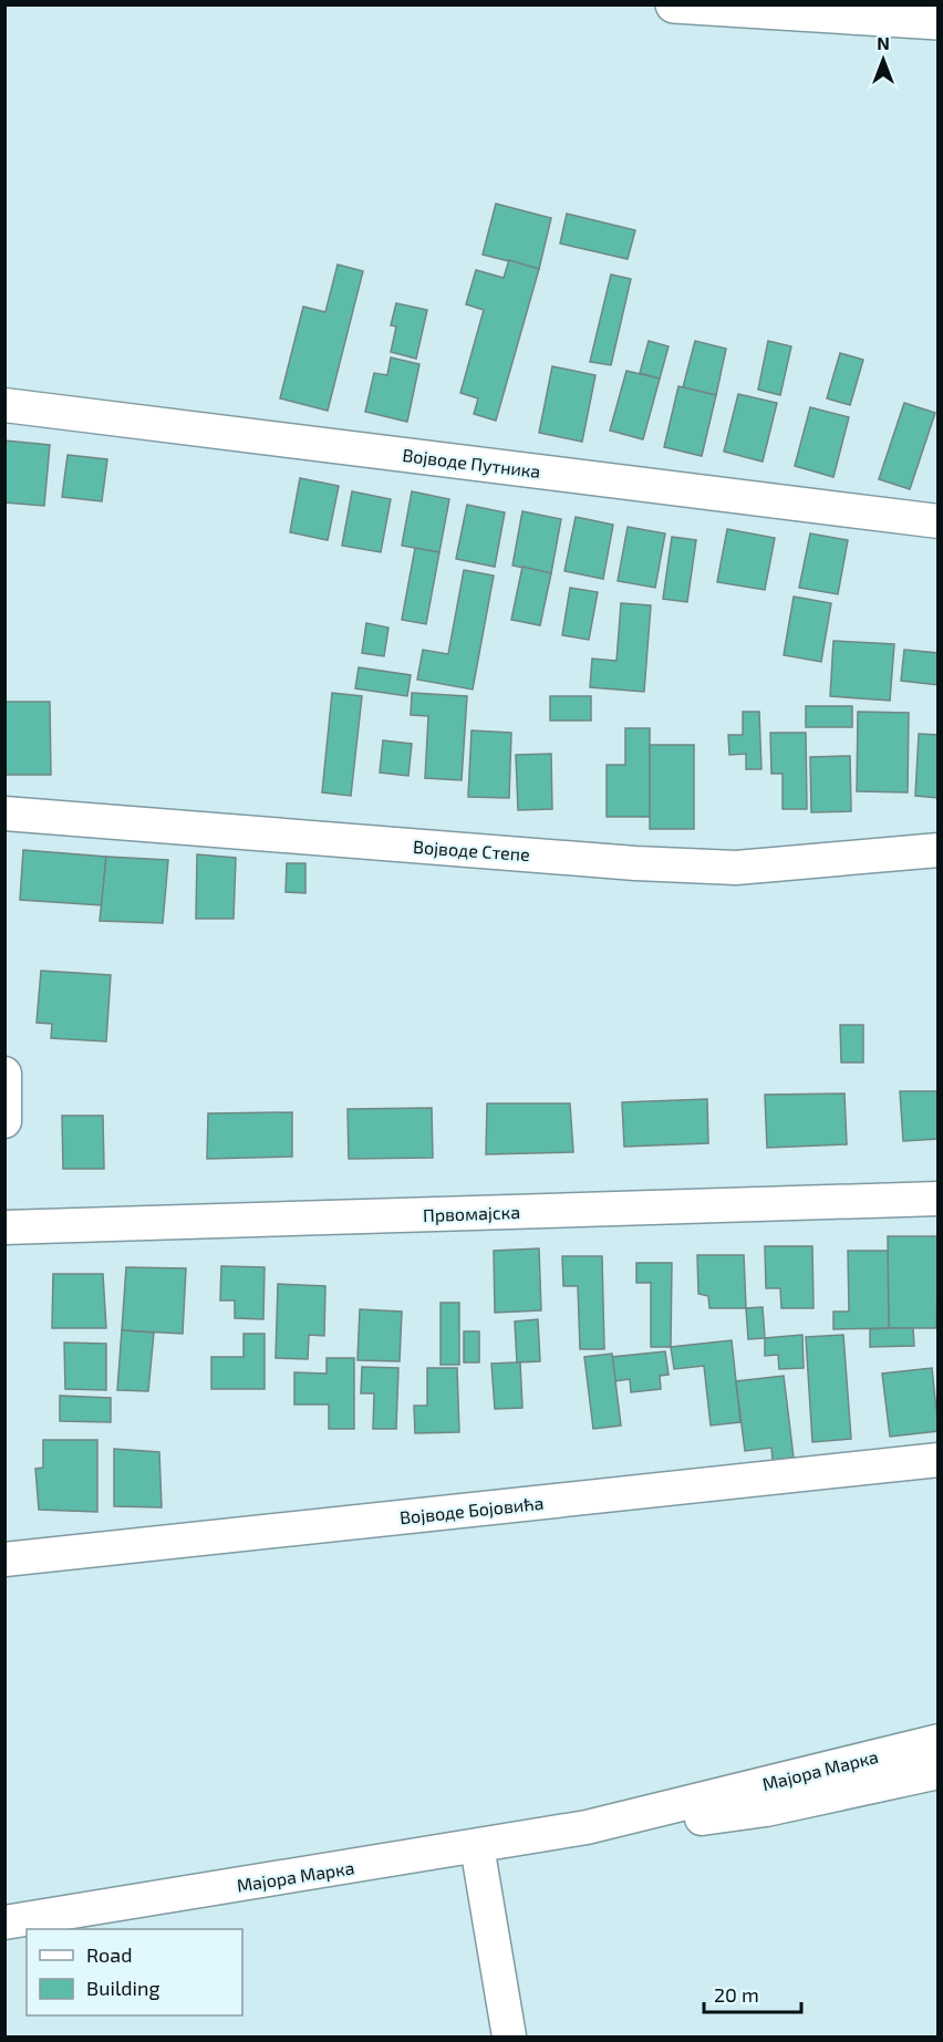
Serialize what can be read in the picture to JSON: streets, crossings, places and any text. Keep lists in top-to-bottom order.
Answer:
{
  "streets": {
    "street": [
      "Војводе Путника",
      "Војводе Степе",
      "Првомајска",
      "Војводе Бојовића",
      "Мајора Марка"
    ]
  },
  "legend": ["Road", "Building"],
  "scale_bar": "20 m",
  "north": "top"
}
